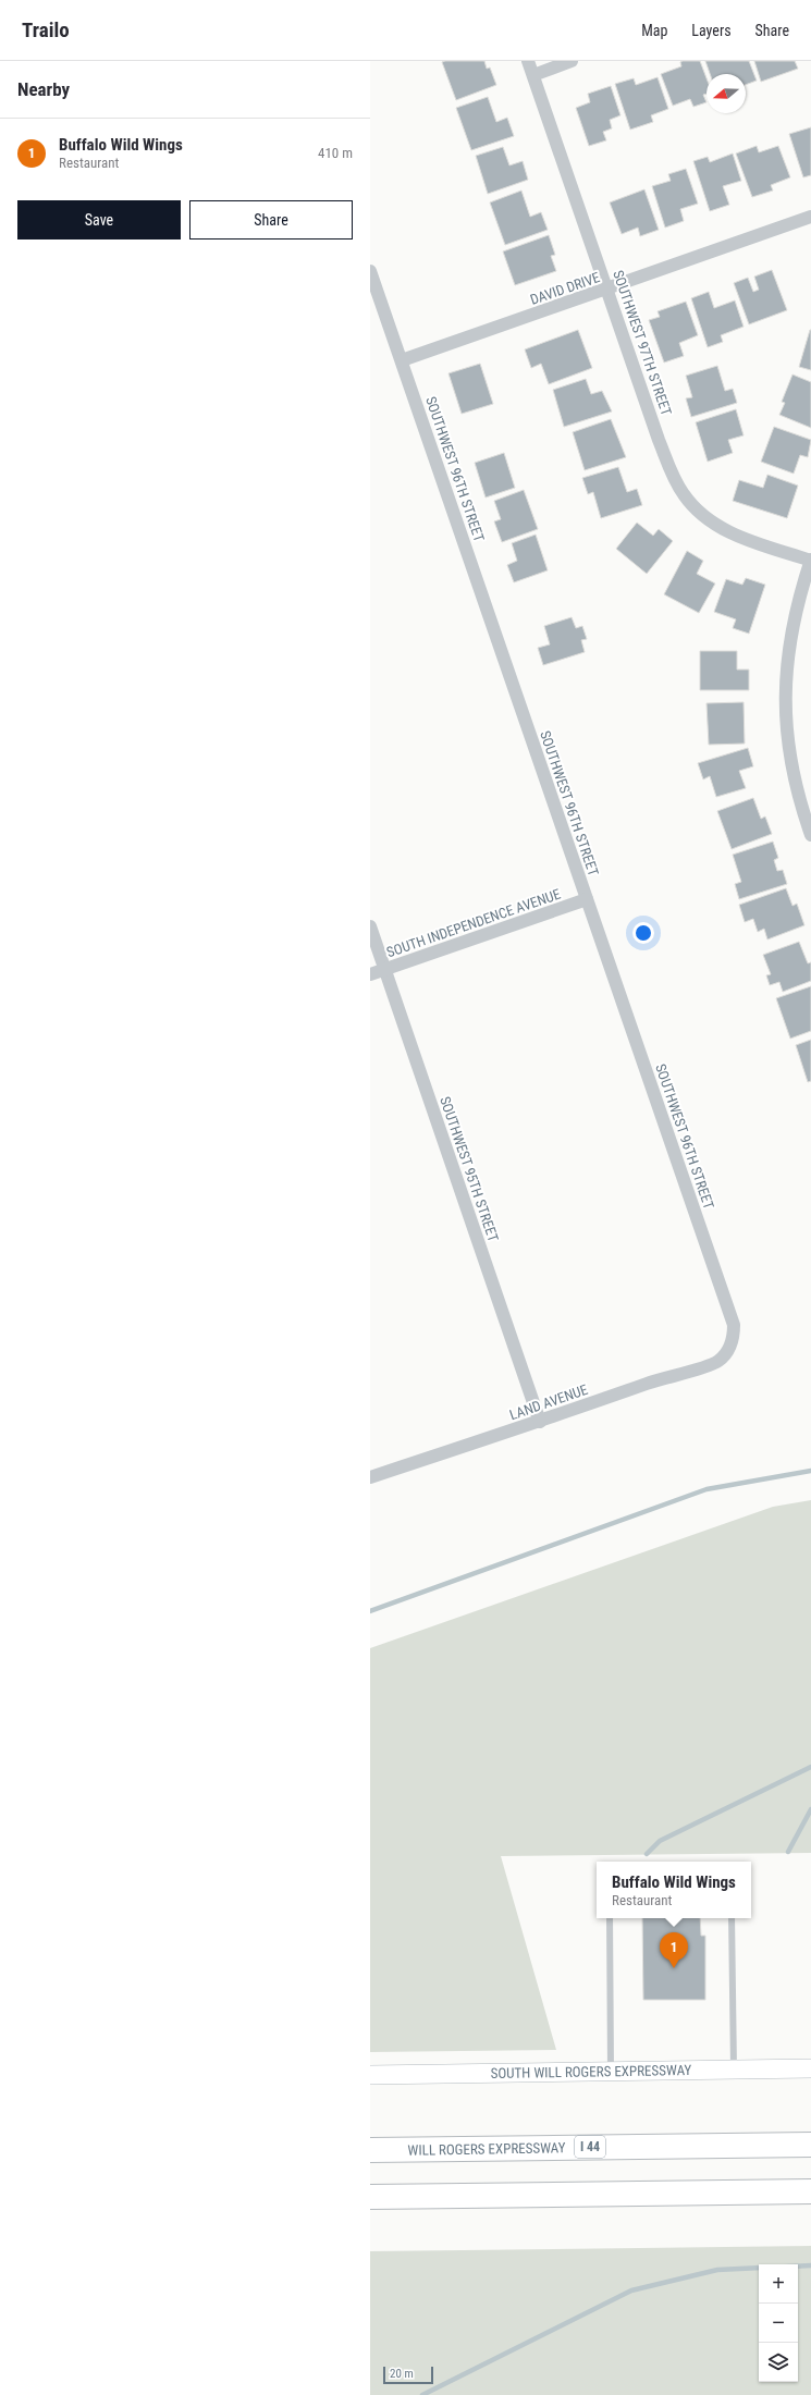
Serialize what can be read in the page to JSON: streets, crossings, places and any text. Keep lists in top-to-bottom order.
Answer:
{
  "streets": {
    "highway": ["I 44", "WILL ROGERS EXPRESSWAY"],
    "main road": ["SOUTH WILL ROGERS EXPRESSWAY"],
    "street": [
      "DAVID DRIVE",
      "SOUTHWEST 97TH STREET",
      "SOUTHWEST 96TH STREET",
      "SOUTH INDEPENDENCE AVENUE",
      "SOUTHWEST 95TH STREET",
      "LAND AVENUE"
    ]
  },
  "crossings": [
    ["DAVID DRIVE", "SOUTHWEST 97TH STREET"],
    ["DAVID DRIVE", "SOUTHWEST 96TH STREET"],
    ["SOUTHWEST 96TH STREET", "SOUTH INDEPENDENCE AVENUE"],
    ["SOUTHWEST 96TH STREET", "LAND AVENUE"],
    ["SOUTH INDEPENDENCE AVENUE", "SOUTHWEST 95TH STREET"],
    ["SOUTHWEST 95TH STREET", "LAND AVENUE"]
  ],
  "scale_bar": "20 m",
  "north": "left",
  "page": {
    "header": "Trailo",
    "nav": ["Map", "Layers", "Share"],
    "heading": "Nearby",
    "list": [
      {
        "mark": "1",
        "name": "Buffalo Wild Wings",
        "note": "Restaurant",
        "value": "410 m"
      }
    ],
    "buttons": ["Save", "Share"],
    "popup": ["Buffalo Wild Wings", "Restaurant"],
    "pins": "1",
    "map_buttons": ["+", "−"],
    "scale": "20 m"
  }
}
